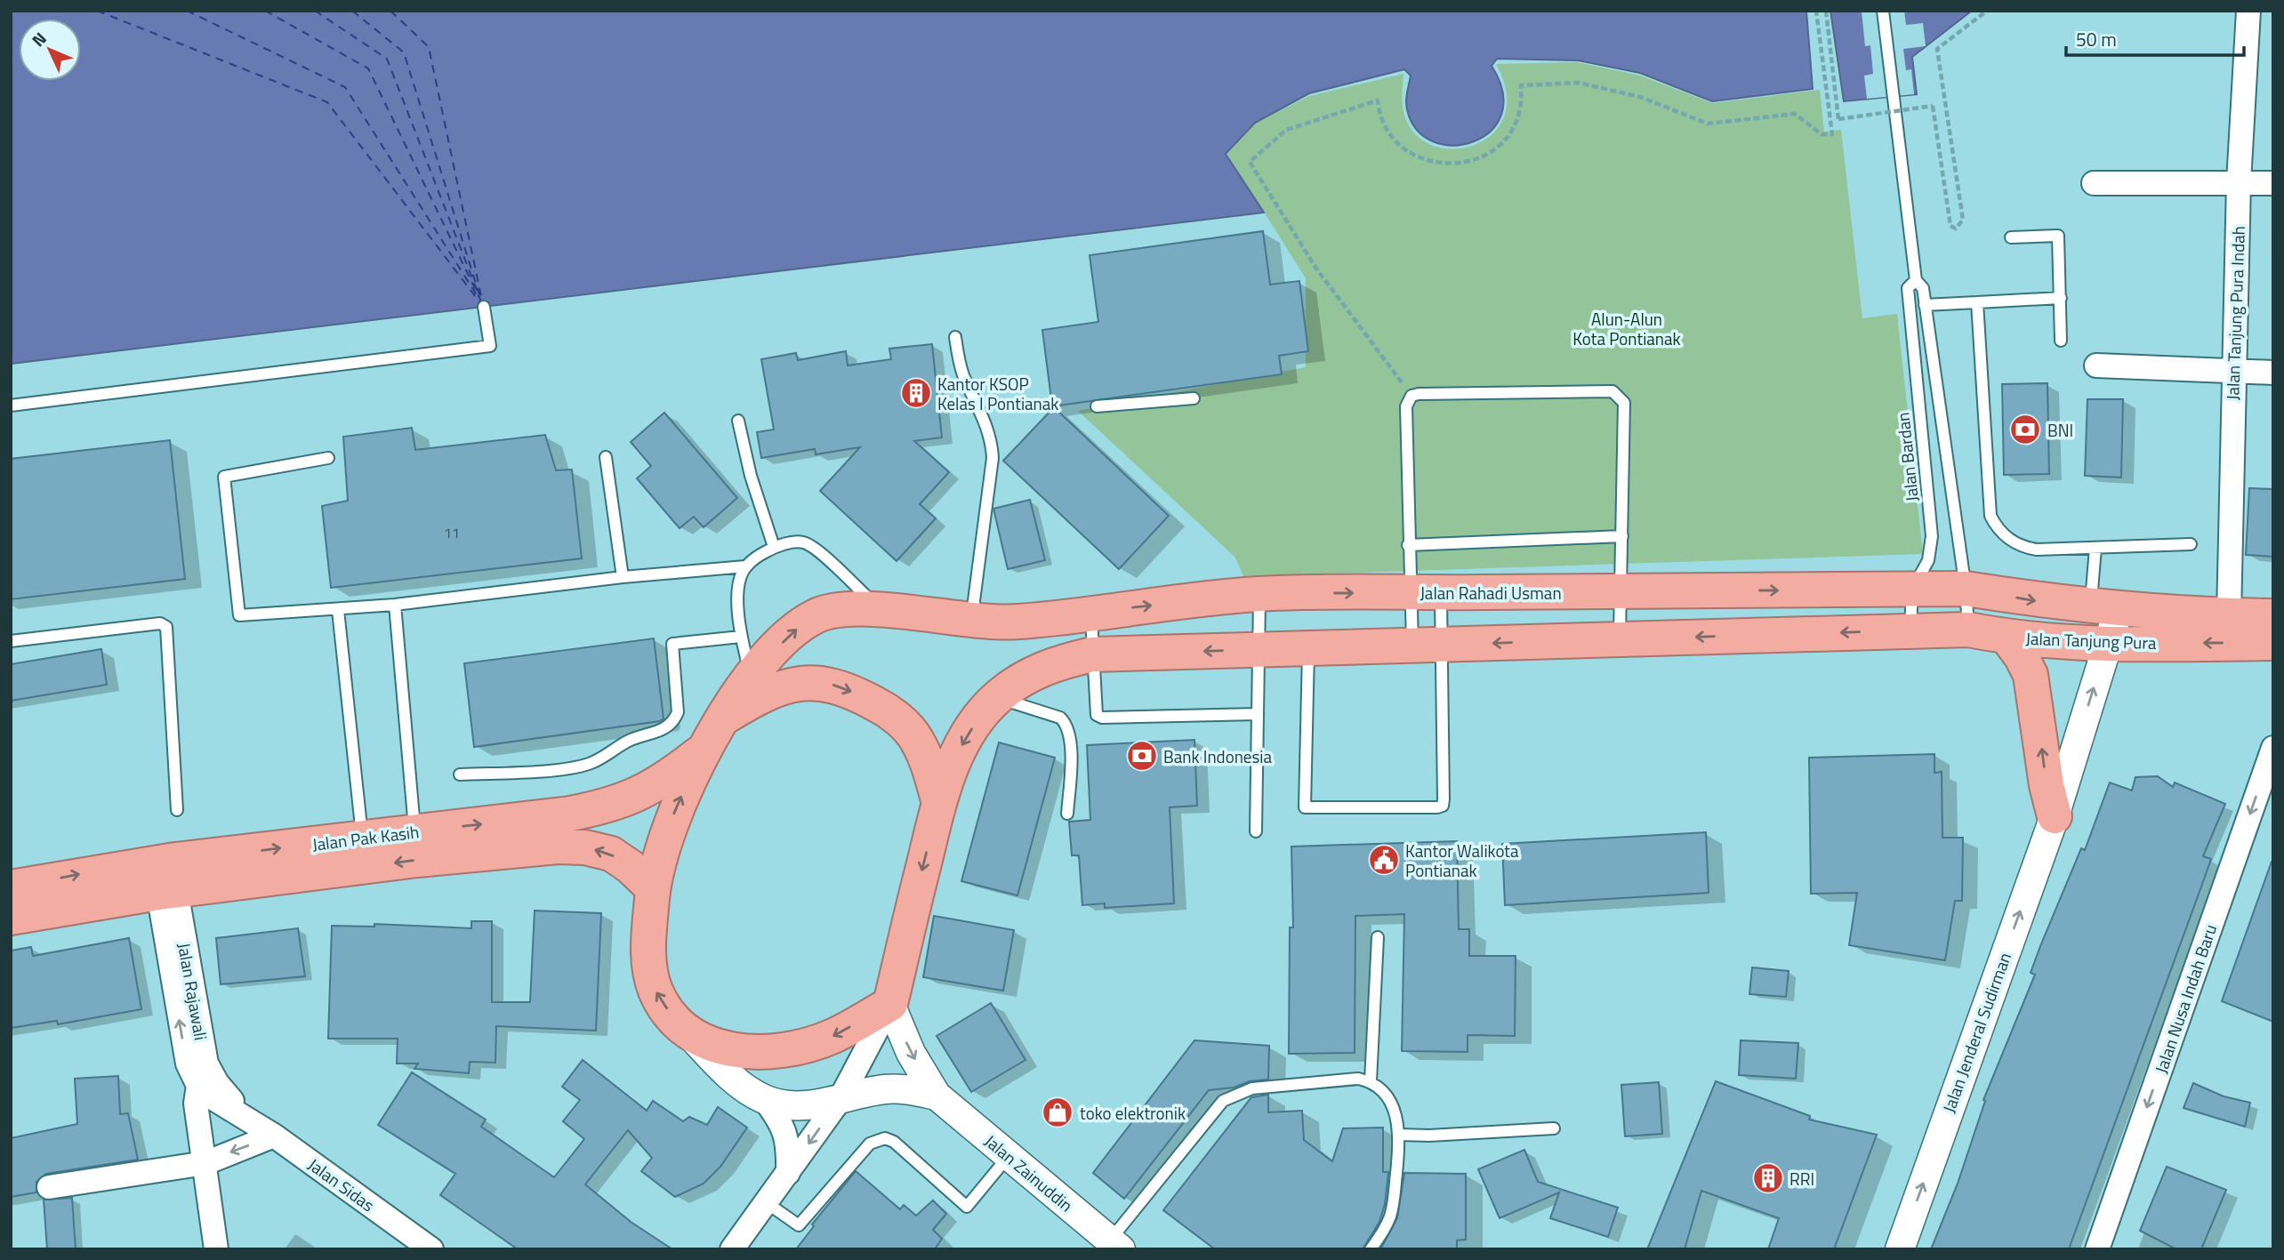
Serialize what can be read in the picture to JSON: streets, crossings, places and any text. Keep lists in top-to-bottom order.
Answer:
{
  "streets": {
    "highway": ["Jalan Rahadi Usman", "Jalan Tanjung Pura", "Jalan Pak Kasih"],
    "street": [
      "Jalan Tanjung Pura Indah",
      "Jalan Rajawali",
      "Jalan Nusa Indah Baru",
      "Jalan Jenderal Sudirman",
      "Jalan Zainuddin",
      "Jalan Sidas"
    ],
    "lane": ["Jalan Bardan"]
  },
  "crossings": [
    ["Jalan Tanjung Pura Indah", "Jalan Tanjung Pura"],
    ["Jalan Bardan", "Jalan Rahadi Usman"],
    ["Jalan Bardan", "Jalan Tanjung Pura"],
    ["Jalan Rahadi Usman", "Jalan Tanjung Pura"],
    ["Jalan Rahadi Usman", "Jalan Pak Kasih"],
    ["Jalan Tanjung Pura", "Jalan Jenderal Sudirman"],
    ["Jalan Pak Kasih", "Jalan Rajawali"],
    ["Jalan Rajawali", "Jalan Sidas"]
  ],
  "one_way": ["Jalan Nusa Indah Baru", "Jalan Jenderal Sudirman"],
  "parks": ["Alun-Alun Kota Pontianak"],
  "places": {
    "building": ["Kantor KSOP Kelas I Pontianak", "RRI"],
    "bank": ["BNI", "Bank Indonesia"],
    "public building": ["Kantor Walikota Pontianak"],
    "shop": ["toko elektronik"]
  },
  "house_numbers": ["11"],
  "scale_bar": "50 m",
  "north": "top left"
}
